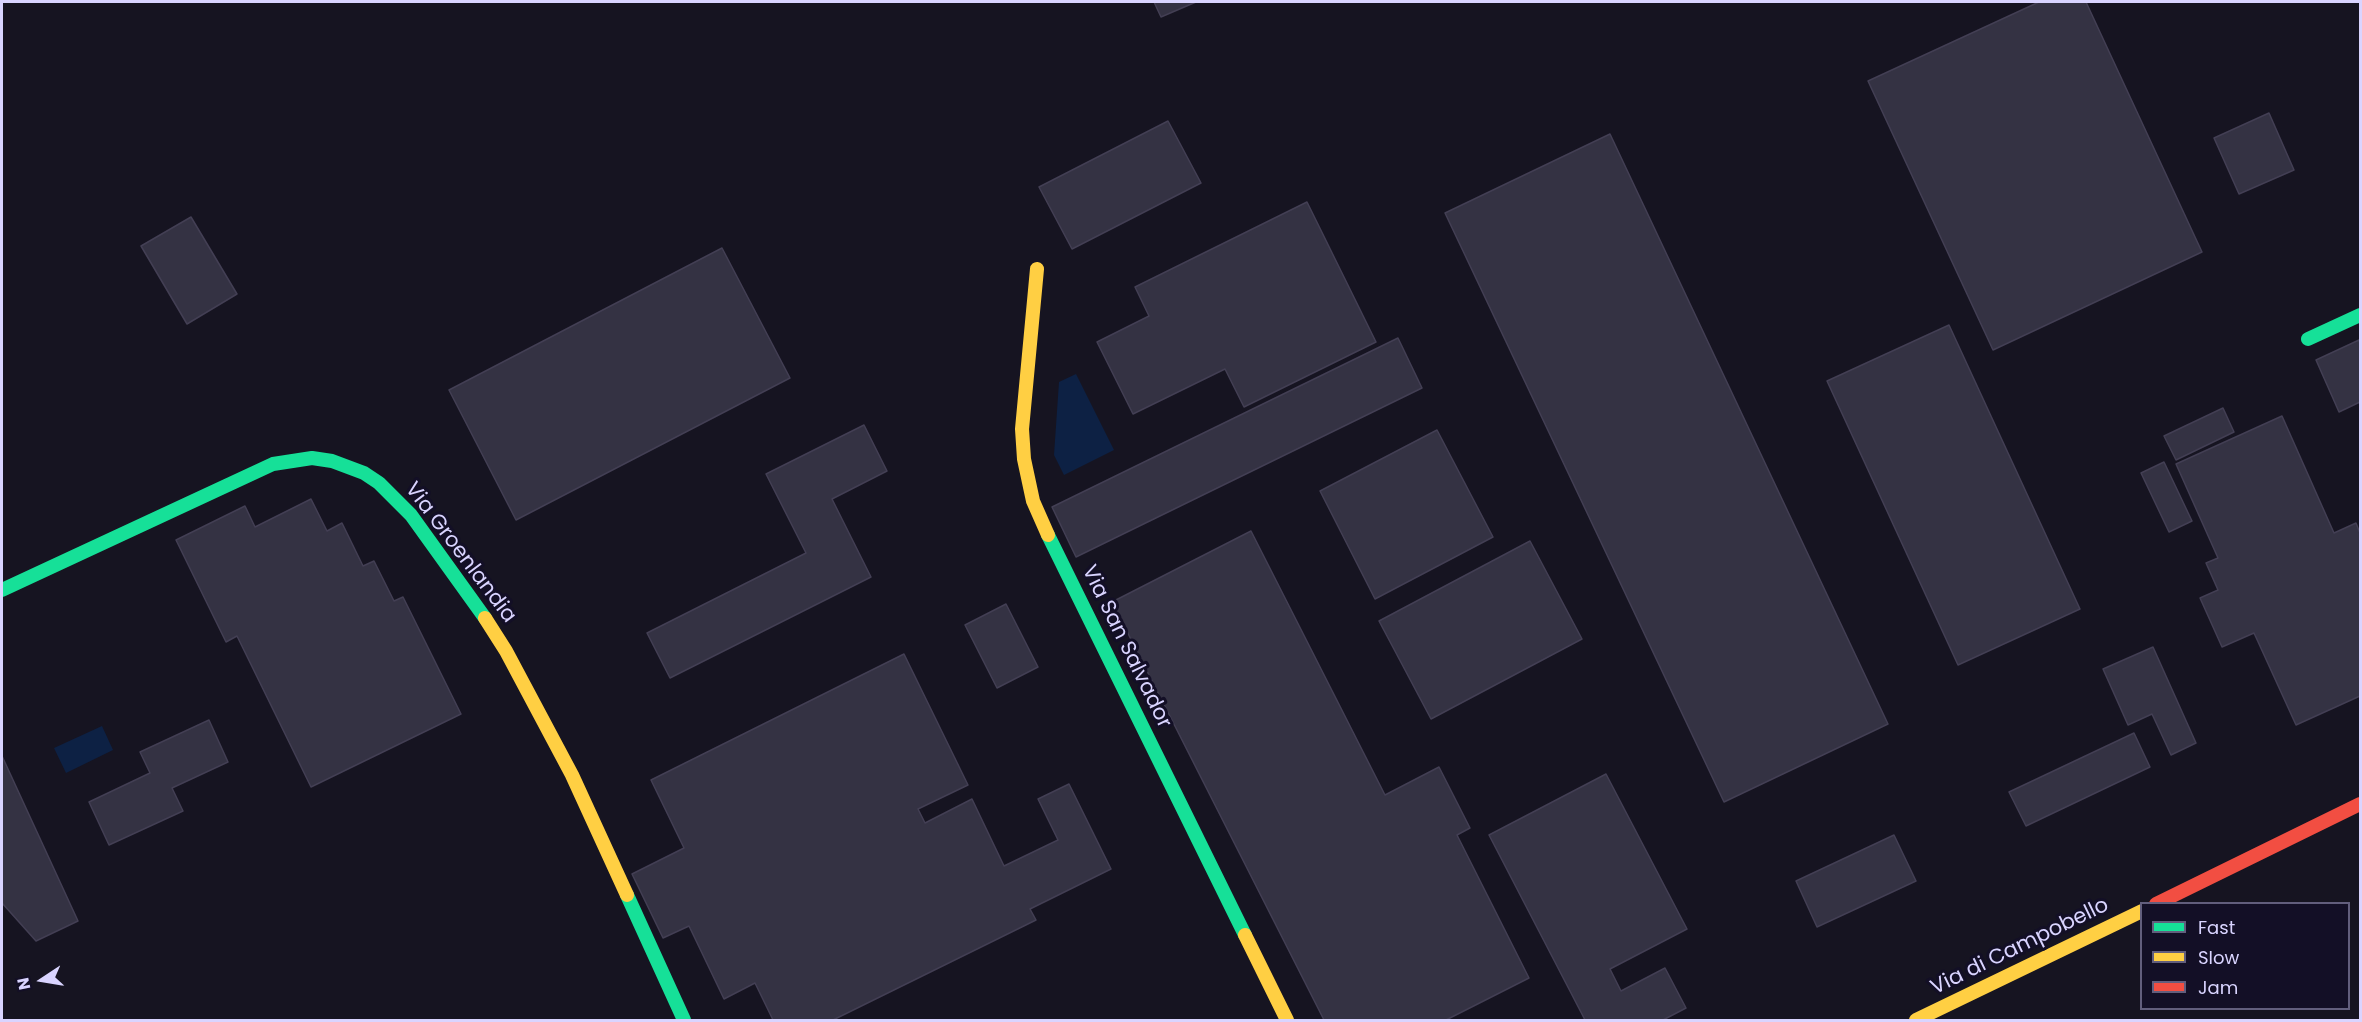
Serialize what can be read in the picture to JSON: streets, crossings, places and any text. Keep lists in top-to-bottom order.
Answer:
{
  "streets": {
    "street": ["Via Groenlandia", "Via San Salvador", "Via di Campobello"]
  },
  "legend": ["Fast", "Slow", "Jam"],
  "north": "left"
}
